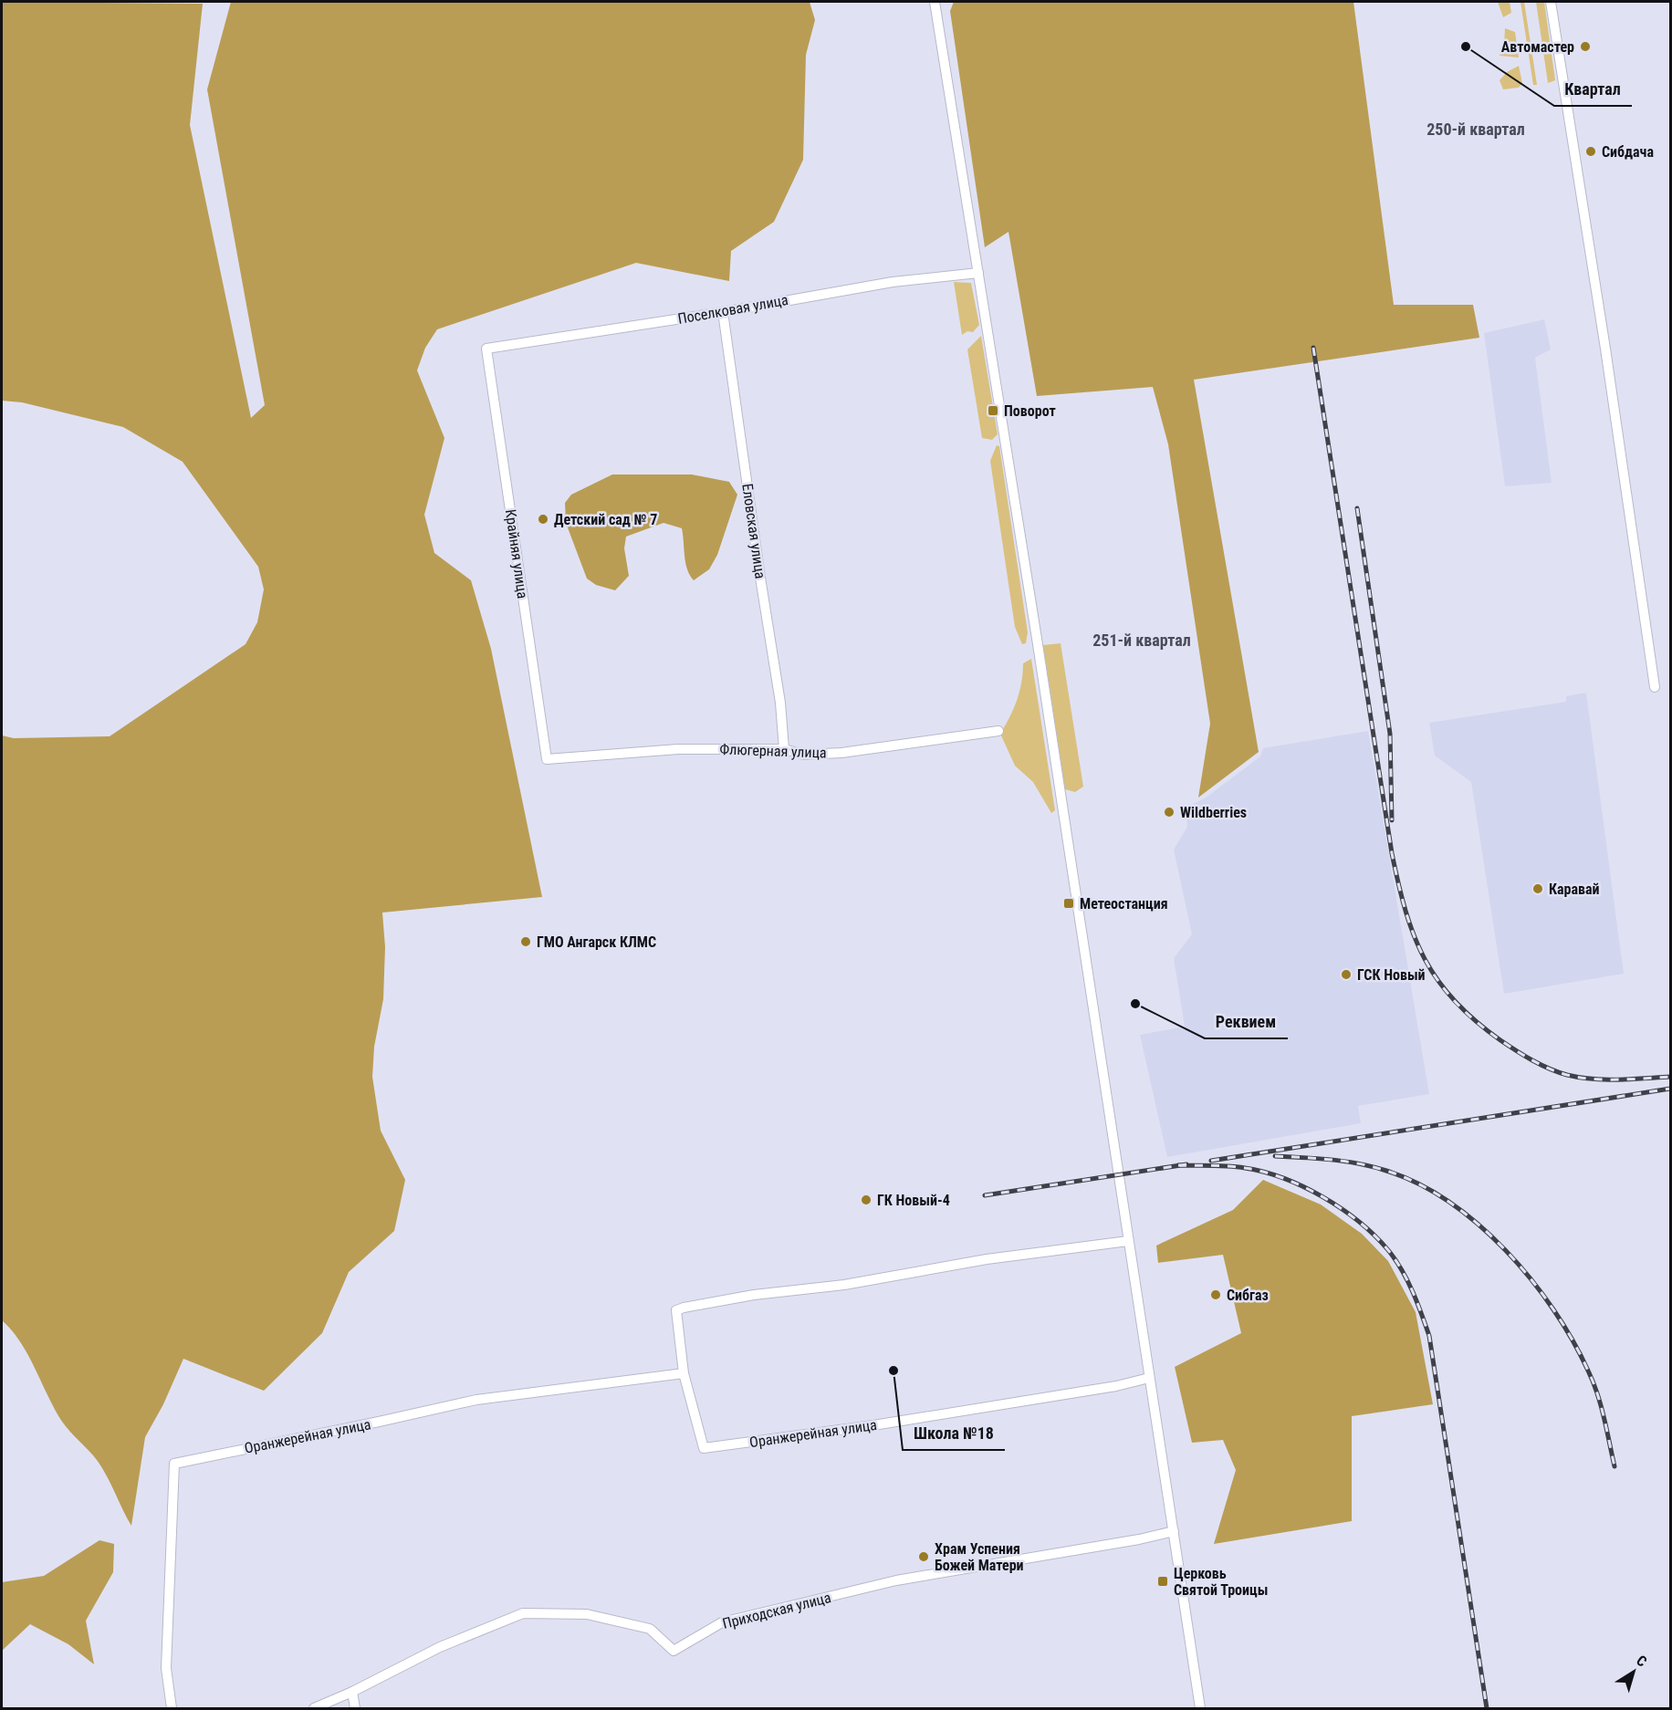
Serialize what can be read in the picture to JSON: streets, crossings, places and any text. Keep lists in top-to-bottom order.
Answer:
{
  "streets": {
    "street": [
      "Поселковая улица",
      "Еловская улица",
      "Крайняя улица",
      "Флюгерная улица",
      "Оранжерейная улица",
      "Приходская улица"
    ]
  },
  "crossings": [
    ["Поселковая улица", "Еловская улица"],
    ["Поселковая улица", "Крайняя улица"],
    ["Еловская улица", "Флюгерная улица"],
    ["Крайняя улица", "Флюгерная улица"]
  ],
  "districts": ["250-й квартал", "251-й квартал"],
  "places": {
    "other": [
      "Квартал",
      "Автомастер",
      "Сибдача",
      "Детский сад № 7",
      "Wildberries",
      "Каравай",
      "ГМО Ангарск КЛМС",
      "ГСК Новый",
      "Реквием",
      "ГК Новый-4",
      "Сибгаз",
      "Школа №18",
      "Храм Успения Божей Матери"
    ],
    "transit": ["Поворот", "Метеостанция", "Церковь Святой Троицы"]
  },
  "north": "top right"
}
